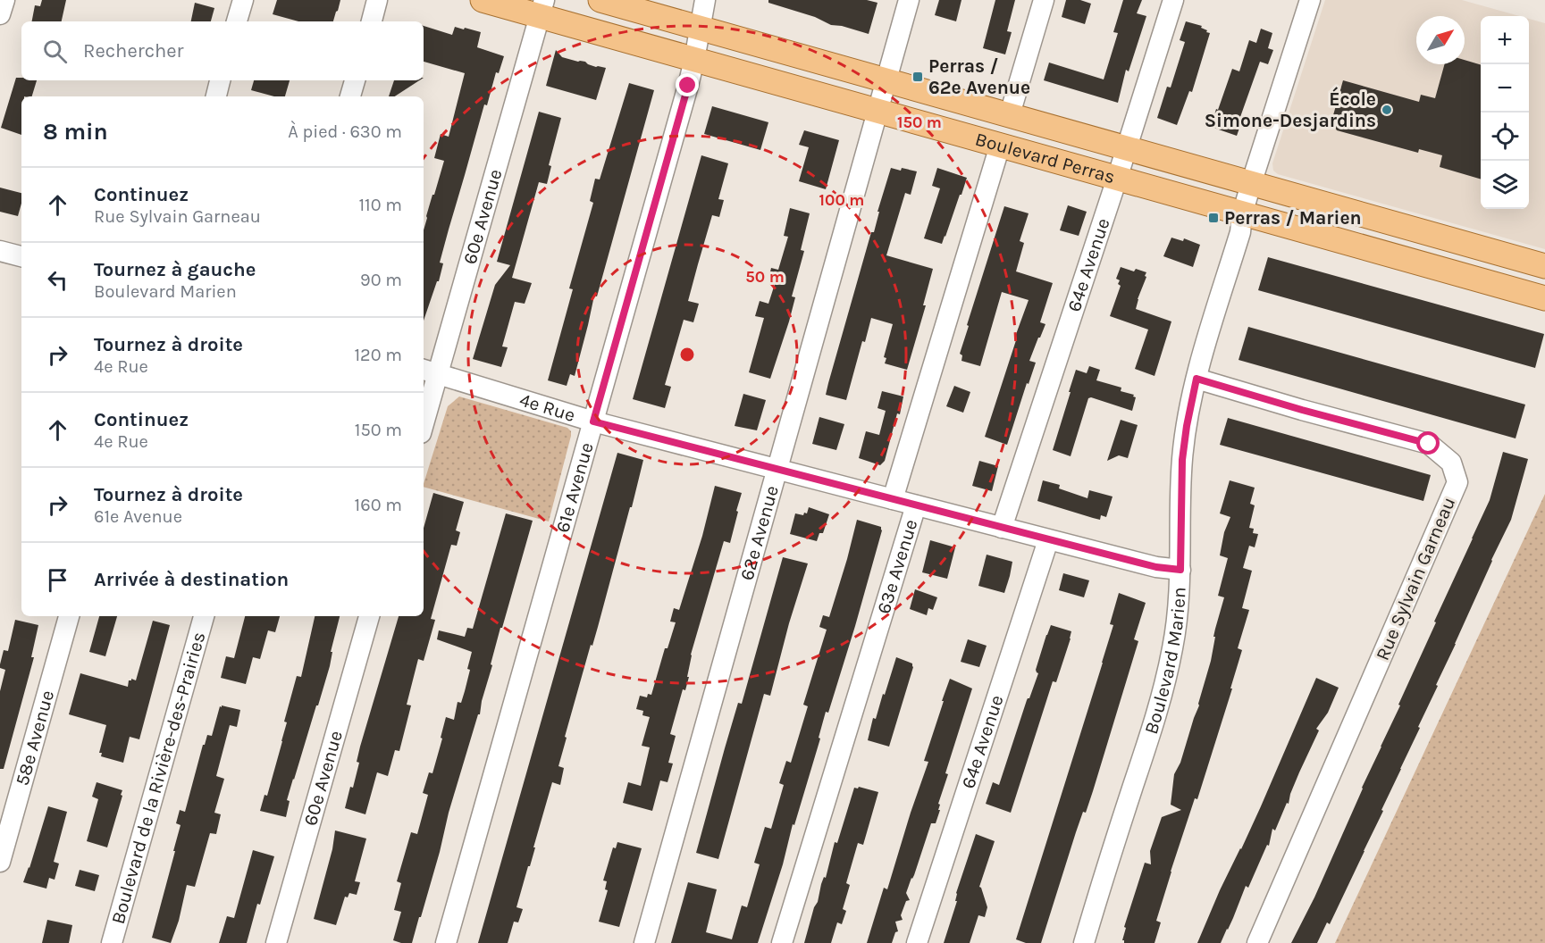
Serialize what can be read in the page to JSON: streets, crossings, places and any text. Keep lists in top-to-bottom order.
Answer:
{
  "streets": {
    "main road": ["Boulevard Perras"],
    "street": [
      "60e Avenue",
      "64e Avenue",
      "4e Rue",
      "61e Avenue",
      "62e Avenue",
      "63e Avenue",
      "Rue Sylvain Garneau",
      "Boulevard Marien",
      "58e Avenue",
      "Boulevard de la Rivière-des-Prairies"
    ]
  },
  "crossings": [
    ["Boulevard Perras", "60e Avenue"],
    ["Boulevard Perras", "64e Avenue"],
    ["Boulevard Perras", "61e Avenue"],
    ["Boulevard Perras", "62e Avenue"],
    ["Boulevard Perras", "63e Avenue"],
    ["Boulevard Perras", "Boulevard Marien"],
    ["60e Avenue", "4e Rue"],
    ["4e Rue", "61e Avenue"],
    ["4e Rue", "62e Avenue"],
    ["4e Rue", "63e Avenue"],
    ["Rue Sylvain Garneau", "Boulevard Marien"]
  ],
  "places": {
    "transit": ["Perras / 62e Avenue", "Perras / Marien"],
    "other": ["École Simone-Desjardins"]
  },
  "north": "top right",
  "page": {
    "map_buttons": ["+", "−"],
    "search": "Rechercher",
    "heading": ["8 min", "À pied · 630 m"],
    "list": [
      ["Continuez", "Rue Sylvain Garneau", "110 m"],
      ["Tournez à gauche", "Boulevard Marien", "90 m"],
      ["Tournez à droite", "4e Rue", "120 m"],
      ["Continuez", "4e Rue", "150 m"],
      ["Tournez à droite", "61e Avenue", "160 m"],
      "Arrivée à destination"
    ]
  },
  "rings": ["150 m", "100 m", "50 m"]
}
